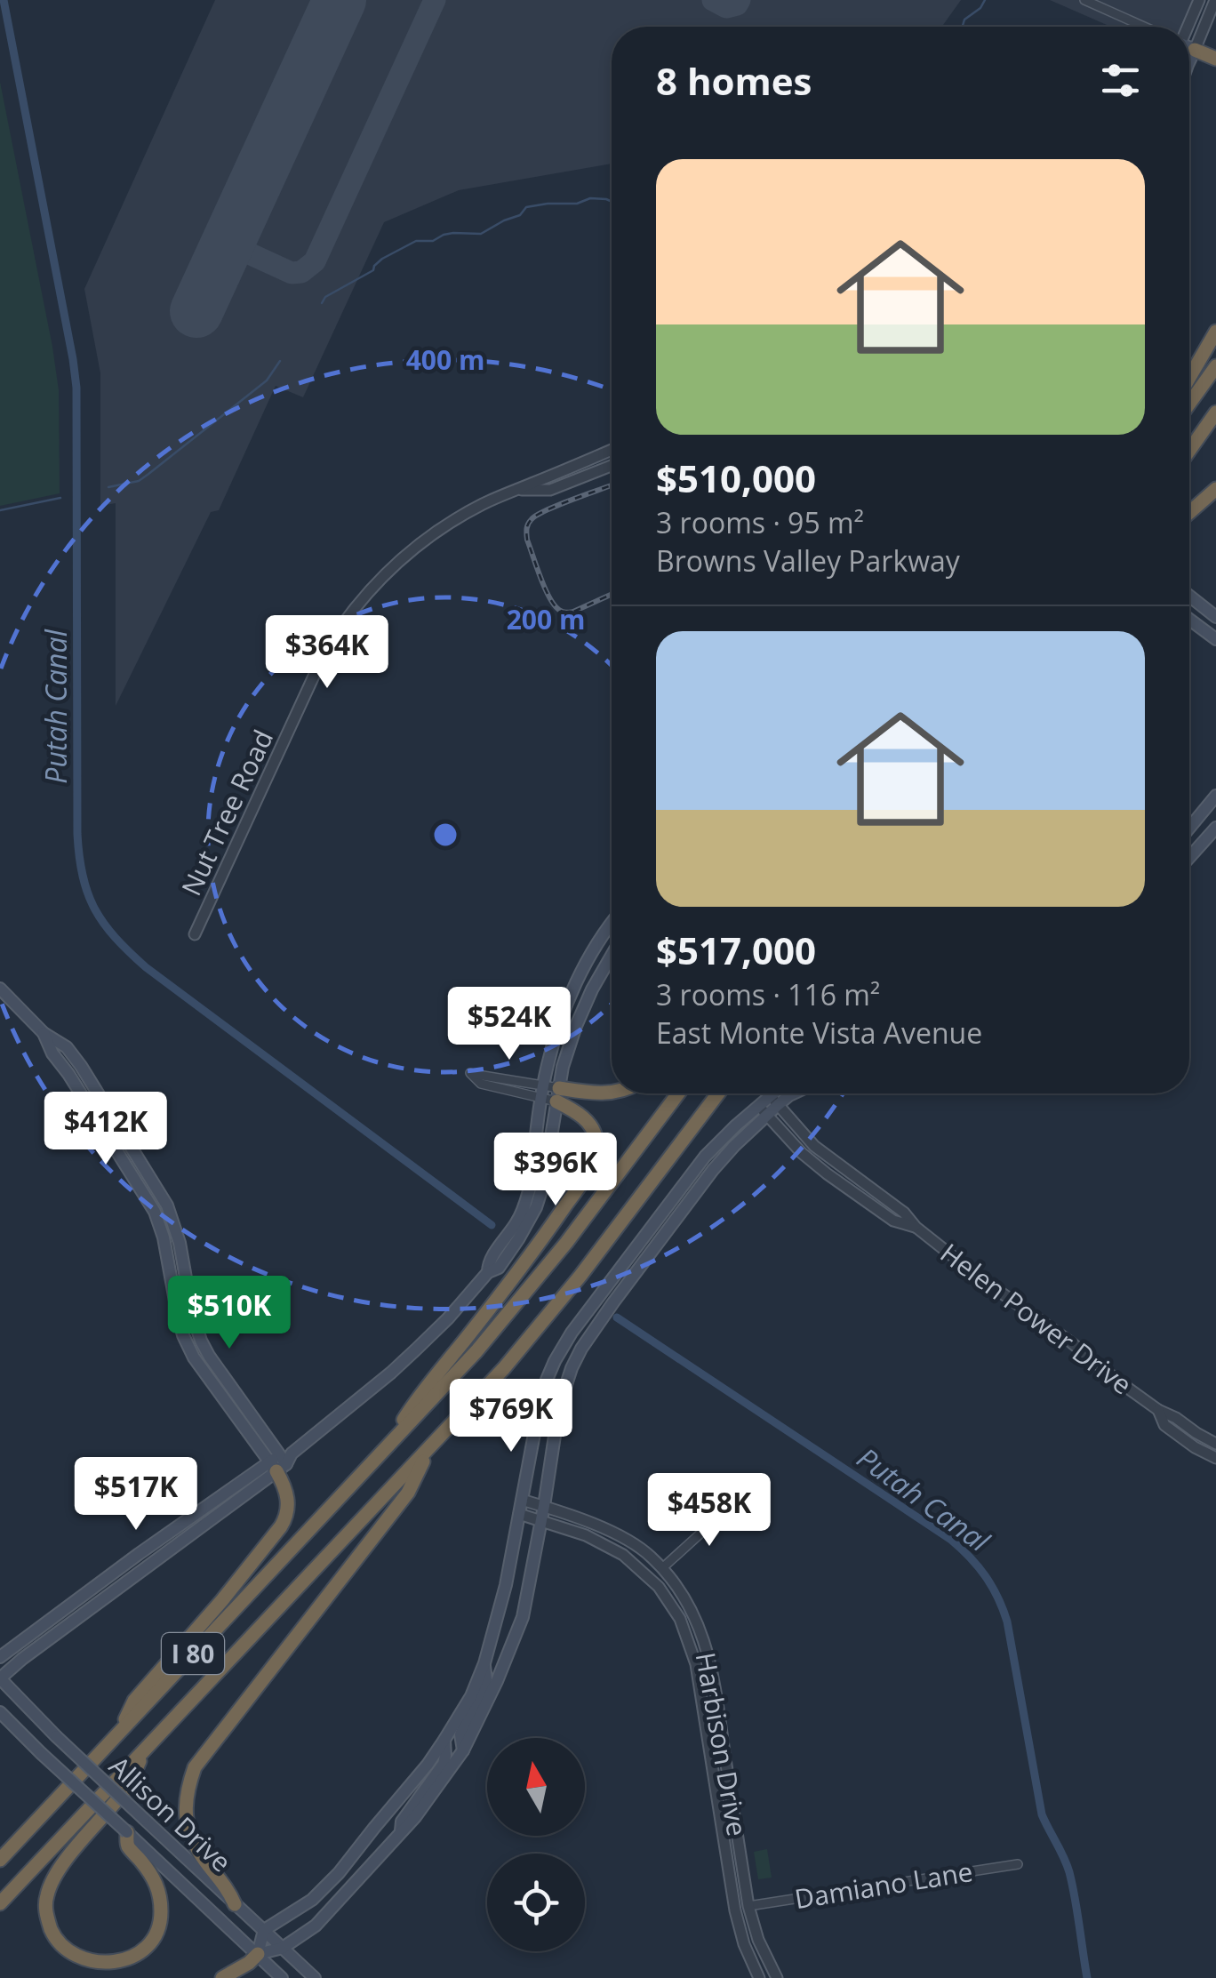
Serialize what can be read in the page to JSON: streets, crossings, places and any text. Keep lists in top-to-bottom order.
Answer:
{
  "streets": {
    "highway": ["I 80"],
    "main road": ["Allison Drive"],
    "street": [
      "Nut Tree Road",
      "Helen Power Drive",
      "Harbison Drive",
      "Damiano Lane"
    ]
  },
  "crossings": [
    ["Harbison Drive", "Damiano Lane"]
  ],
  "water": ["Putah Canal"],
  "north": "top",
  "page": {
    "heading": "8 homes",
    "list": [
      {
        "name": "$510,000",
        "note": "3 rooms · 95 m² · Browns Valley Parkway"
      },
      {
        "name": "$517,000",
        "note": "3 rooms · 116 m² · East Monte Vista Avenue"
      }
    ],
    "price": [
      "$364K",
      "$524K",
      "$412K",
      "$396K",
      "$510K",
      "$769K",
      "$517K",
      "$458K"
    ]
  },
  "rings": ["400 m", "200 m"]
}
